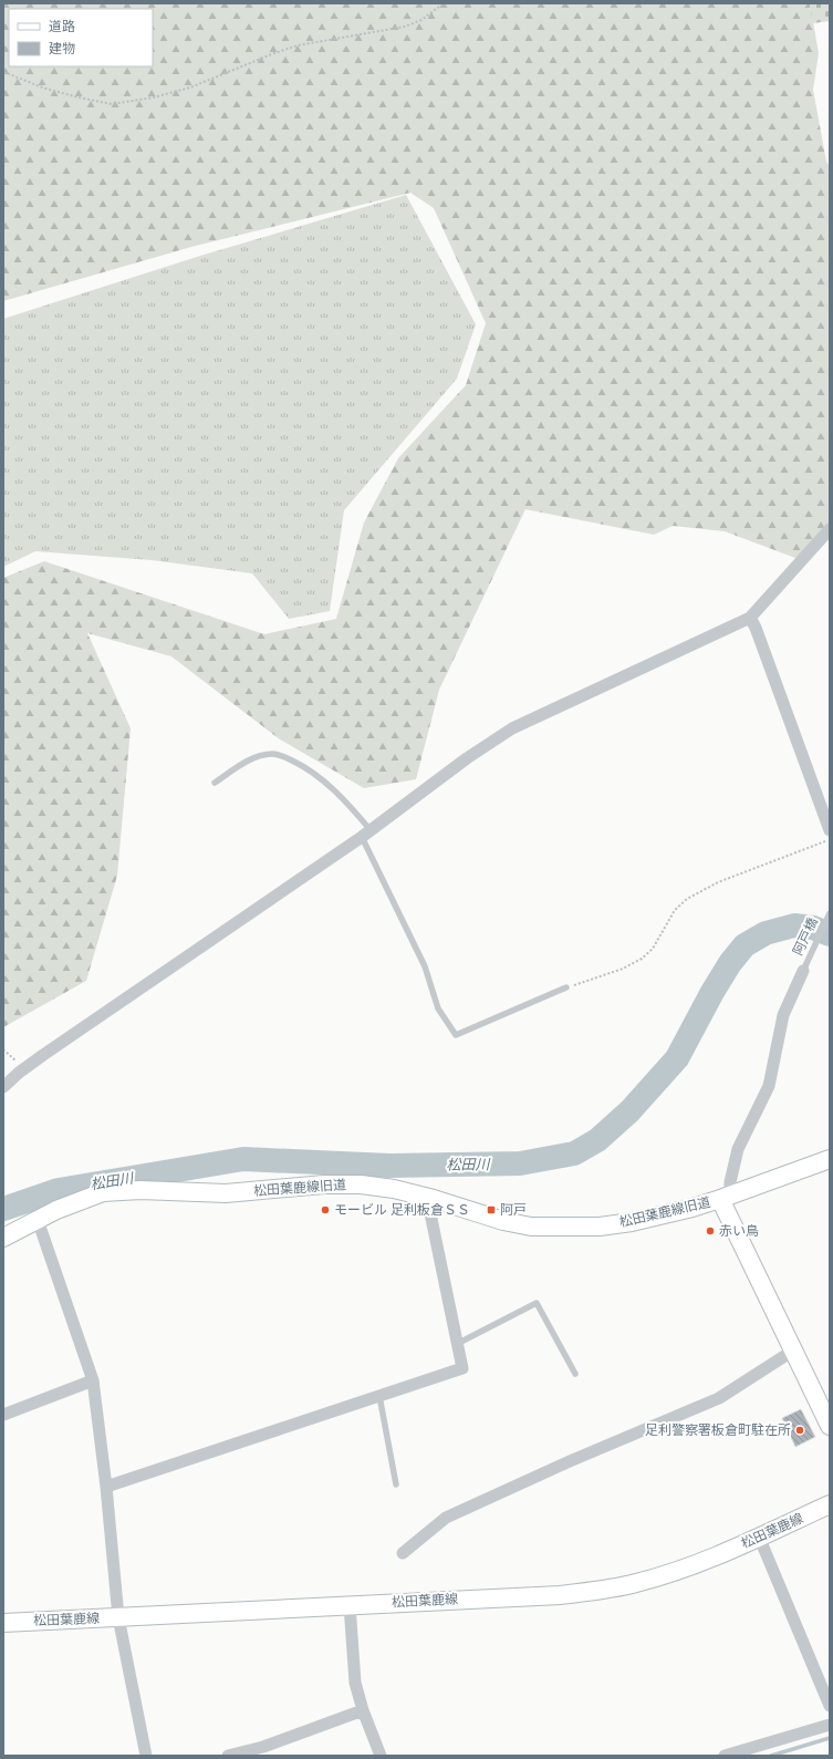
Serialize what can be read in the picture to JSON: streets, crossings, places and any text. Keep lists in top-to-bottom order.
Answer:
{
  "streets": {
    "street": ["松田葉鹿線旧道", "松田葉鹿線"],
    "lane": ["阿戸橋"]
  },
  "water": ["松田川"],
  "places": {
    "other": ["モービル 足利板倉ＳＳ", "赤い鳥", "足利警察署板倉町駐在所"],
    "transit": ["阿戸"]
  },
  "legend": ["道路", "建物"]
}
